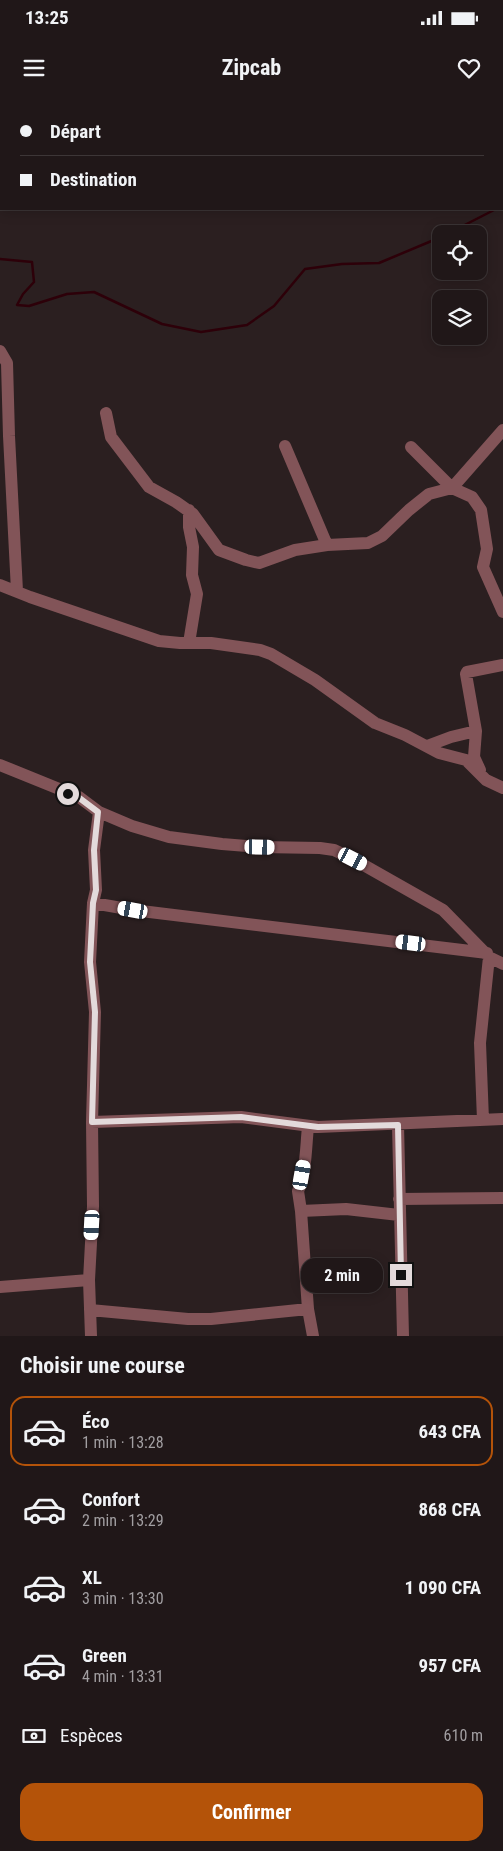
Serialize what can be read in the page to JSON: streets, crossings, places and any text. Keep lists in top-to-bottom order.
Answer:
{
  "page": {
    "status": "13:25",
    "header": "Zipcab",
    "banner": ["Départ", "Destination"],
    "bubble": "2 min",
    "heading": "Choisir une course",
    "list": [
      {
        "name": "Éco",
        "note": "1 min · 13:28",
        "value": "643 CFA"
      },
      {
        "name": "Confort",
        "note": "2 min · 13:29",
        "value": "868 CFA"
      },
      {
        "name": "XL",
        "note": "3 min · 13:30",
        "value": "1 090 CFA"
      },
      {
        "name": "Green",
        "note": "4 min · 13:31",
        "value": "957 CFA"
      }
    ],
    "pay": ["Espèces", "610 m"],
    "buttons": "Confirmer"
  }
}
